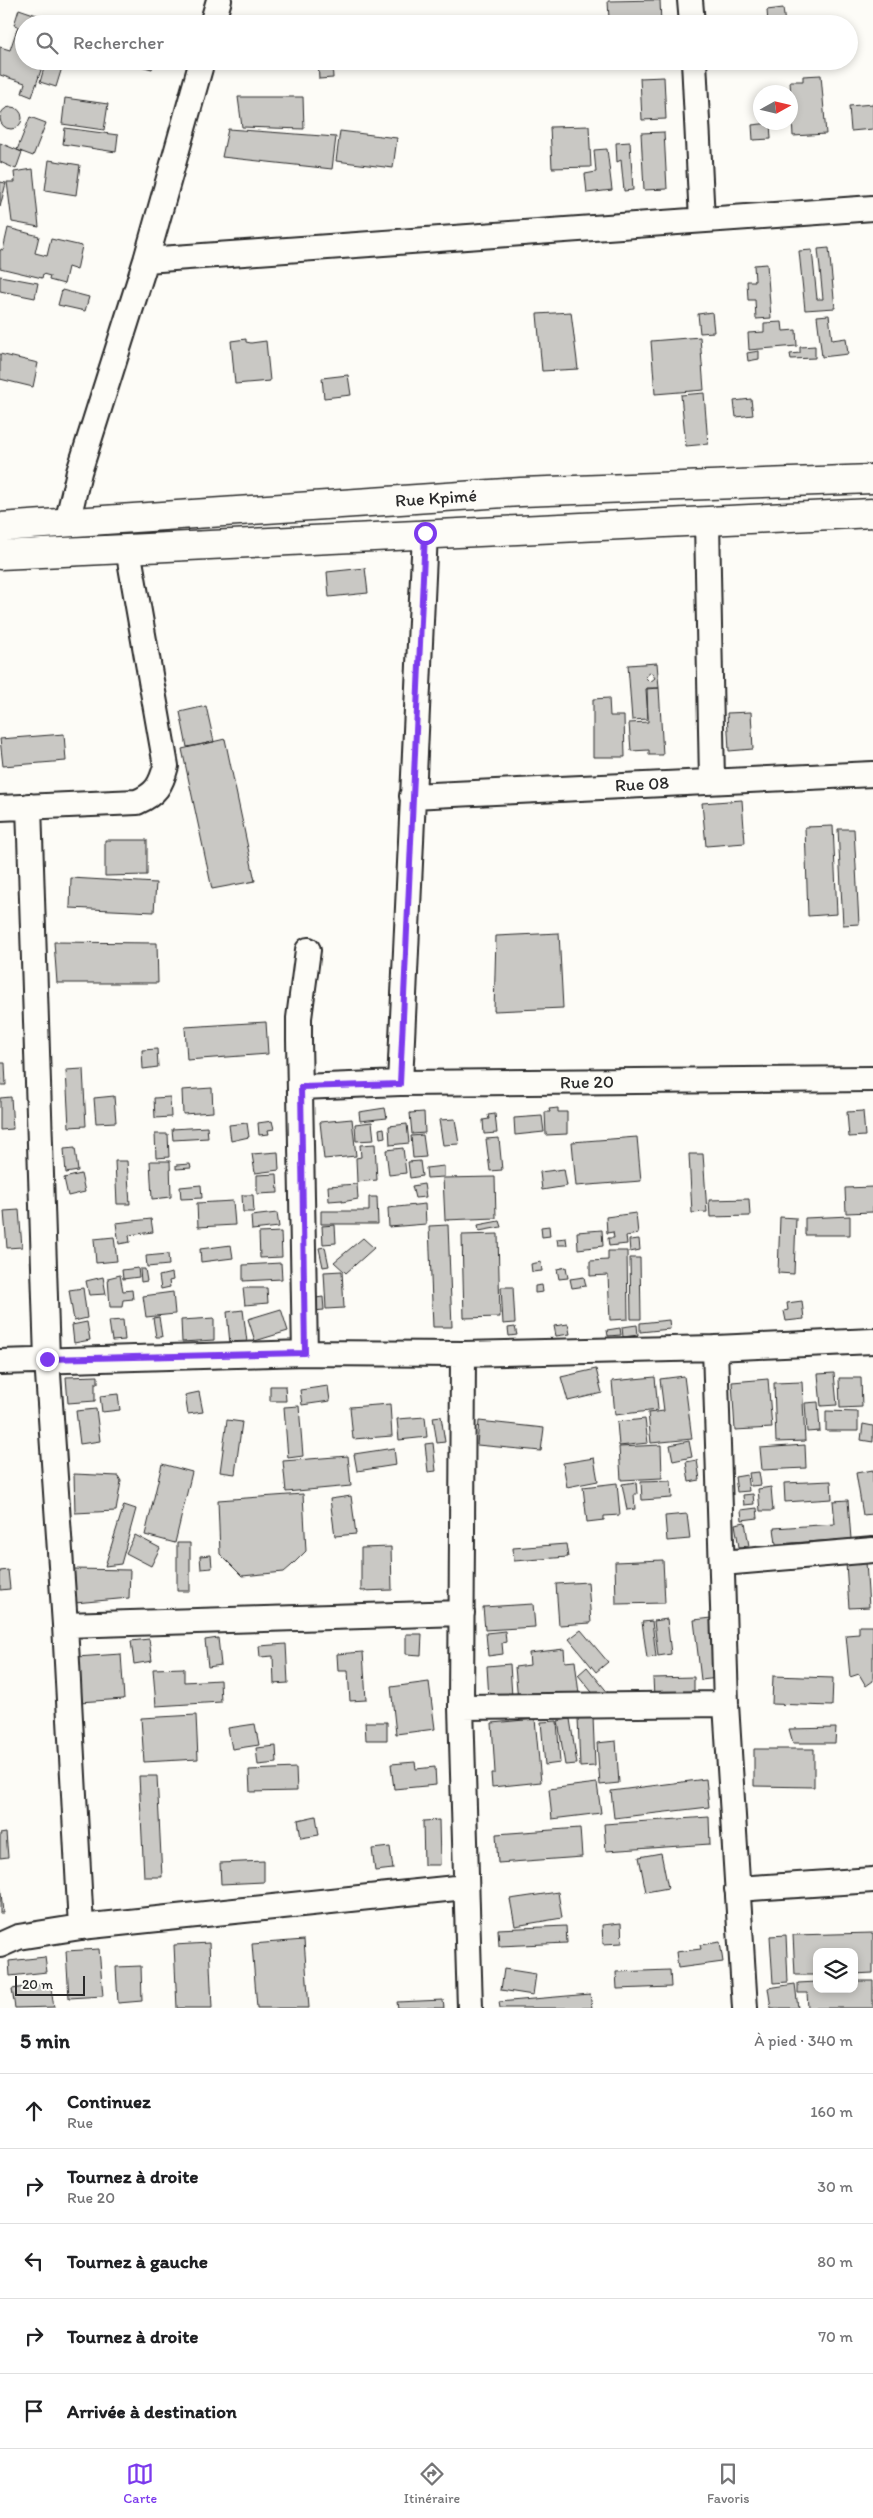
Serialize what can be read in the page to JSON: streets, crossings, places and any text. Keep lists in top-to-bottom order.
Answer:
{
  "streets": {
    "main road": ["Rue Kpimé"],
    "street": ["Rue 08", "Rue 20"]
  },
  "scale_bar": "20 m",
  "north": "right",
  "page": {
    "search": "Rechercher",
    "scale": "20 m",
    "heading": ["5 min", "À pied · 340 m"],
    "list": [
      ["Continuez", "Rue", "160 m"],
      ["Tournez à droite", "Rue 20", "30 m"],
      ["Tournez à gauche", "80 m"],
      ["Tournez à droite", "70 m"],
      "Arrivée à destination"
    ],
    "nav": ["Carte", "Itinéraire", "Favoris"]
  }
}
